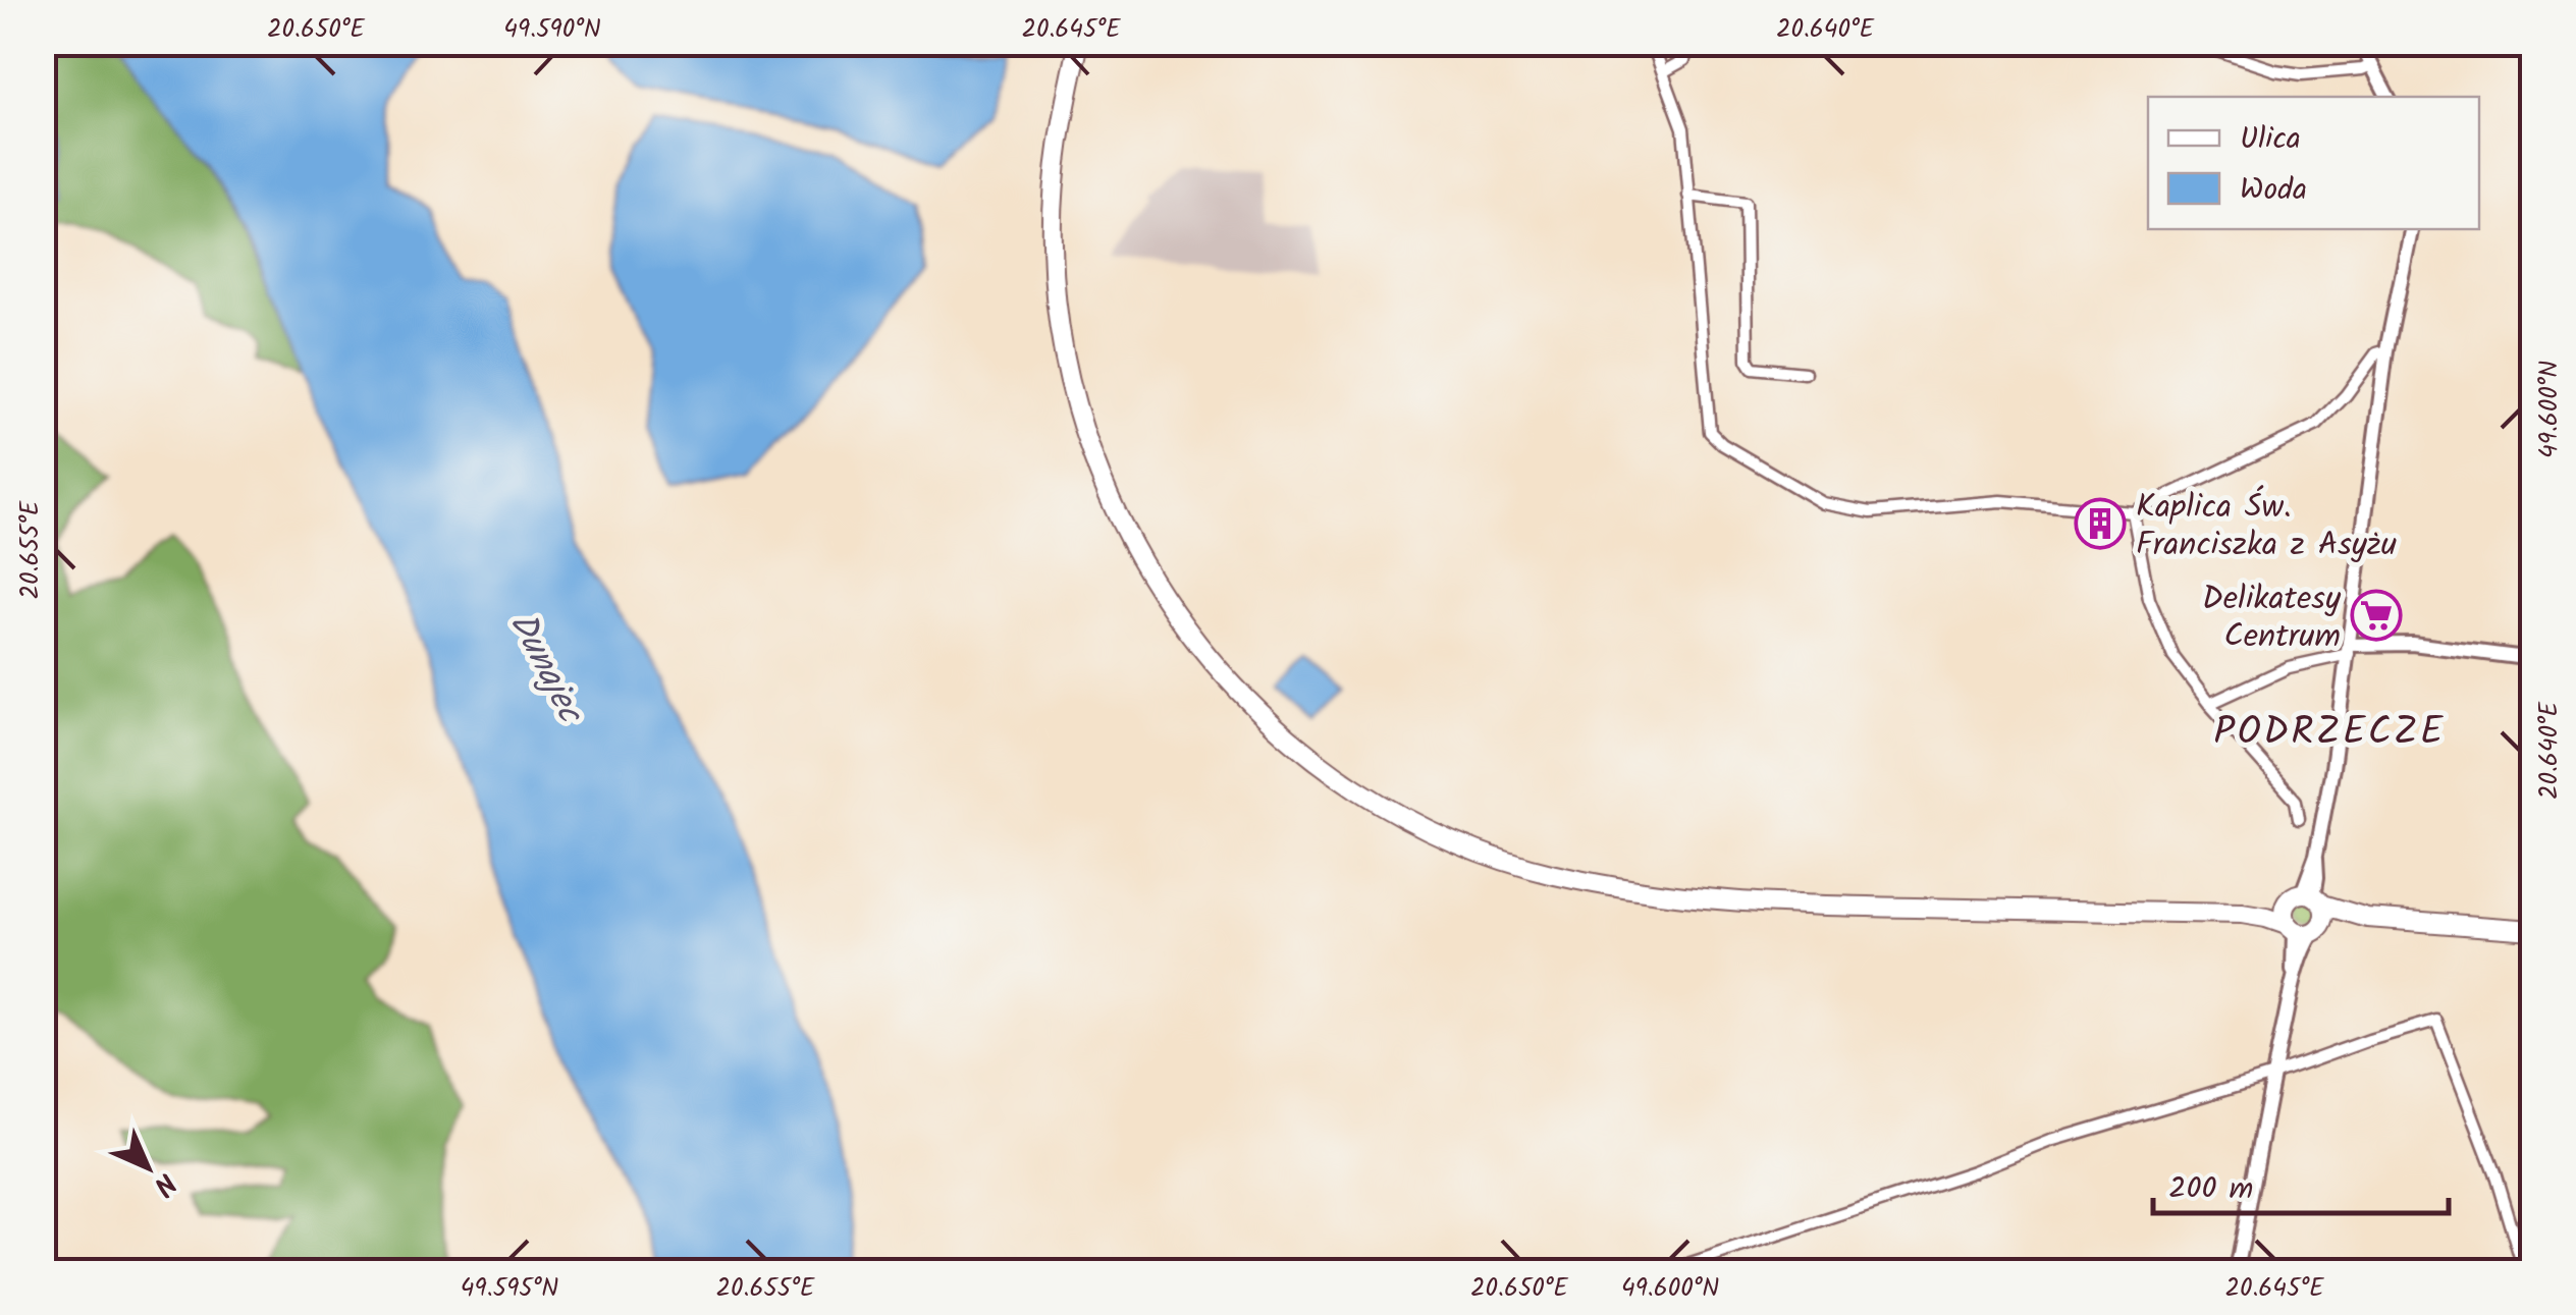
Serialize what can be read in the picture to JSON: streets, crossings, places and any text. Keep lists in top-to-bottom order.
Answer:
{
  "districts": ["PODRZECZE"],
  "water": ["Dunajec"],
  "places": {
    "building": ["Kaplica Św. Franciszka z Asyżu"],
    "supermarket": ["Delikatesy Centrum"]
  },
  "legend": ["Ulica", "Woda"],
  "scale_bar": "200 m",
  "north": "bottom right",
  "coordinates": [
    "20.650°E",
    "49.590°N",
    "20.645°E",
    "20.640°E",
    "49.600°N",
    "20.655°E",
    "49.595°N"
  ]
}
